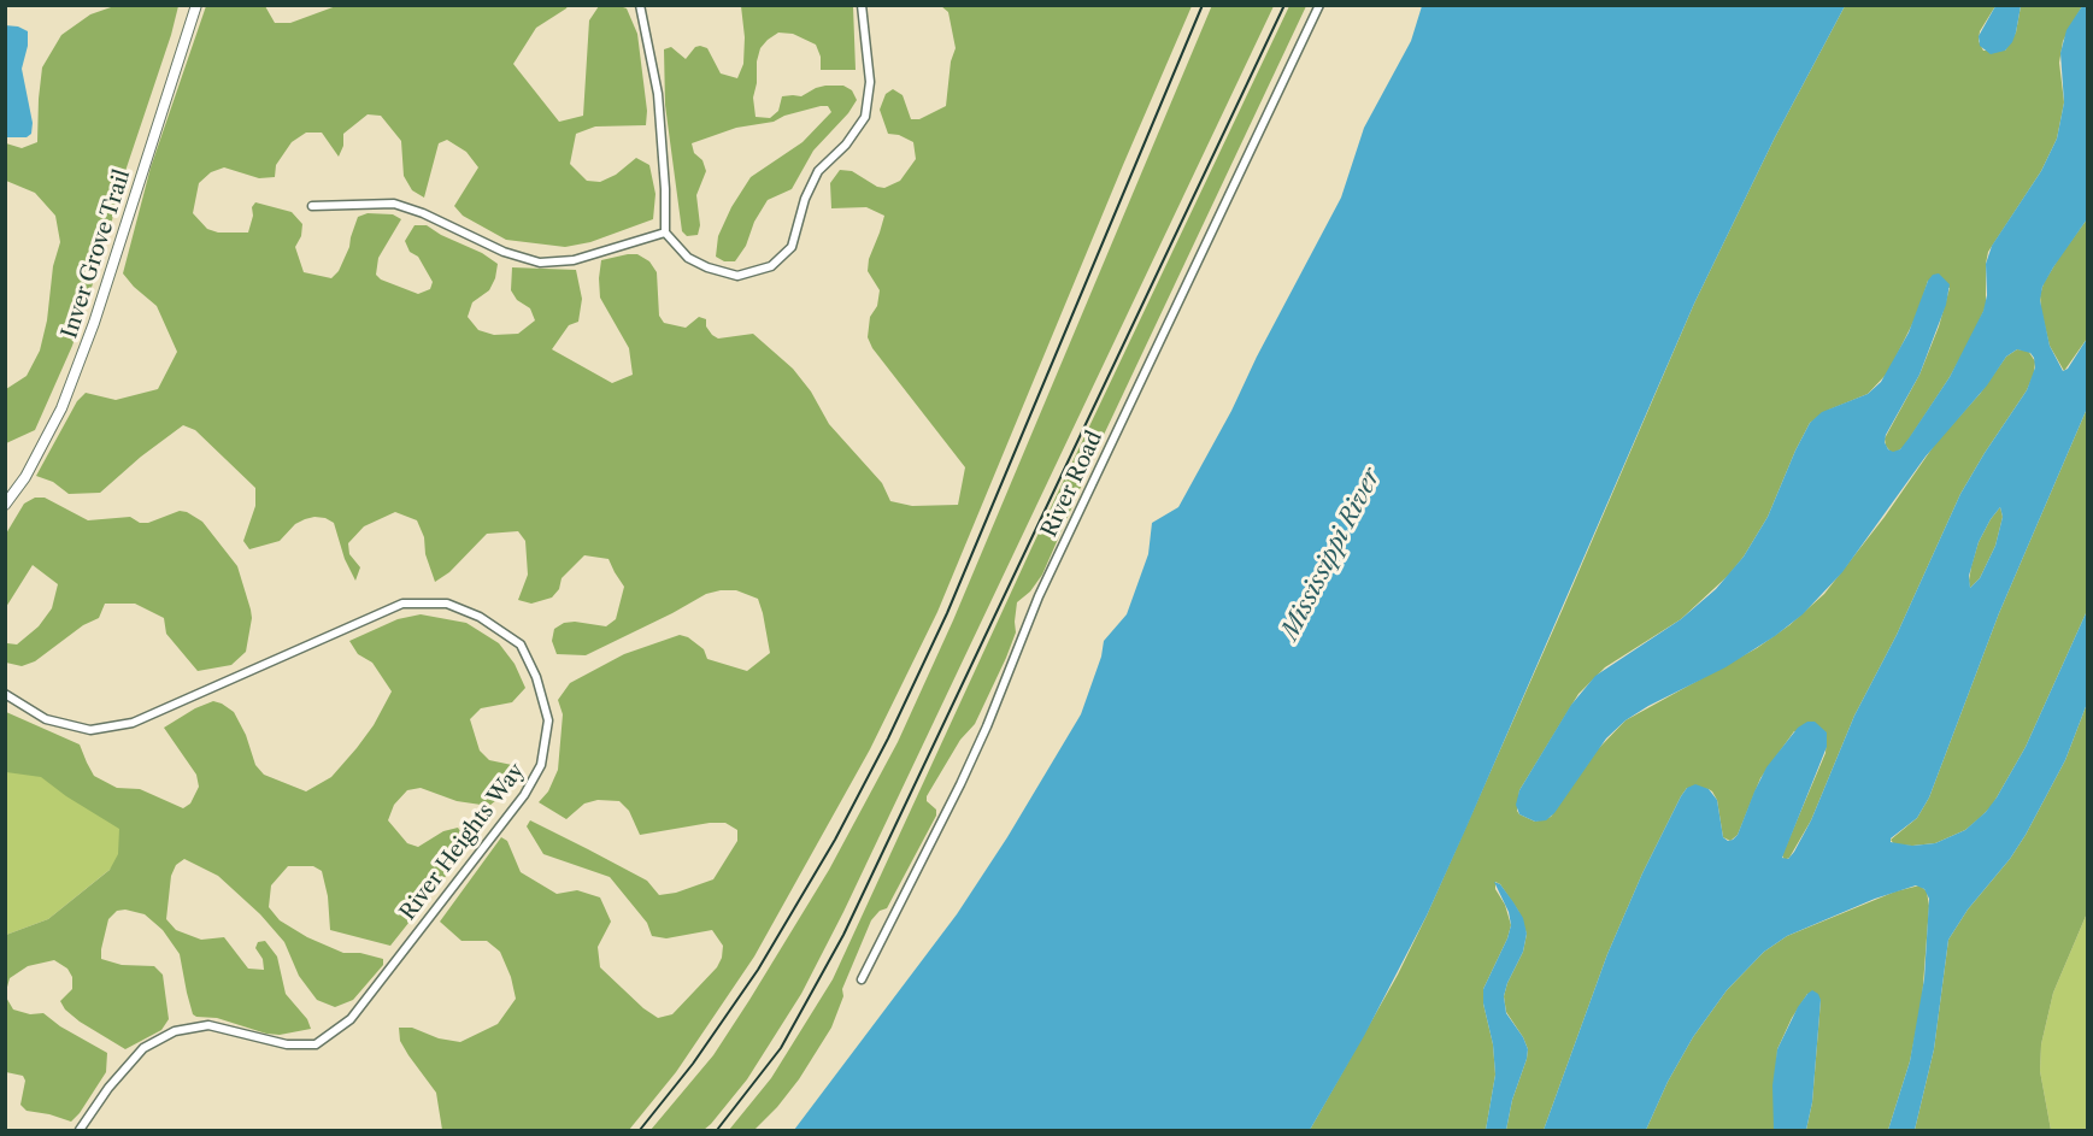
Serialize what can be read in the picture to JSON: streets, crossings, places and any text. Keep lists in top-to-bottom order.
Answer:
{
  "streets": {
    "street": ["Inver Grove Trail", "River Road", "River Heights Way"]
  },
  "water": ["Mississippi River"]
}
